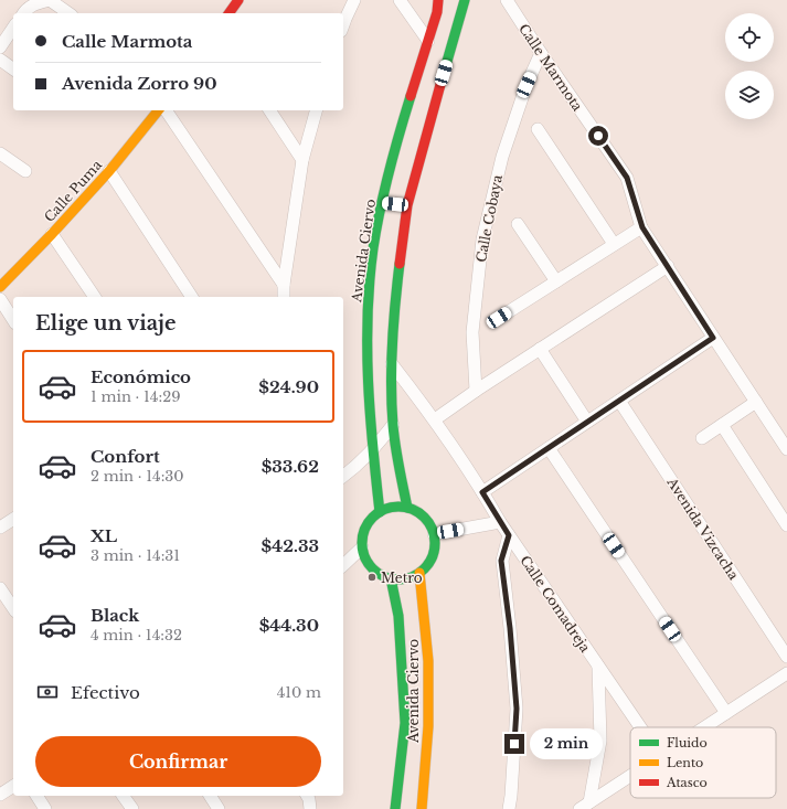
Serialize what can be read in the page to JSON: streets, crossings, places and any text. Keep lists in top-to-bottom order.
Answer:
{
  "streets": {
    "street": [
      "Calle Marmota",
      "Calle Puma",
      "Calle Cobaya",
      "Avenida Ciervo",
      "Avenida Vizcacha",
      "Calle Comadreja"
    ]
  },
  "crossings": [
    ["Calle Marmota", "Calle Cobaya"],
    ["Avenida Ciervo", "Calle Comadreja"]
  ],
  "places": ["Metro"],
  "legend": ["Fluido", "Lento", "Atasco"],
  "page": {
    "banner": ["Calle Marmota", "Avenida Zorro 90"],
    "heading": "Elige un viaje",
    "list": [
      {
        "name": "Económico",
        "note": "1 min · 14:29",
        "value": "$24.90"
      },
      {
        "name": "Confort",
        "note": "2 min · 14:30",
        "value": "$33.62"
      },
      {
        "name": "XL",
        "note": "3 min · 14:31",
        "value": "$42.33"
      },
      {
        "name": "Black",
        "note": "4 min · 14:32",
        "value": "$44.30"
      }
    ],
    "pay": ["Efectivo", "410 m"],
    "buttons": "Confirmar",
    "bubble": "2 min"
  }
}
